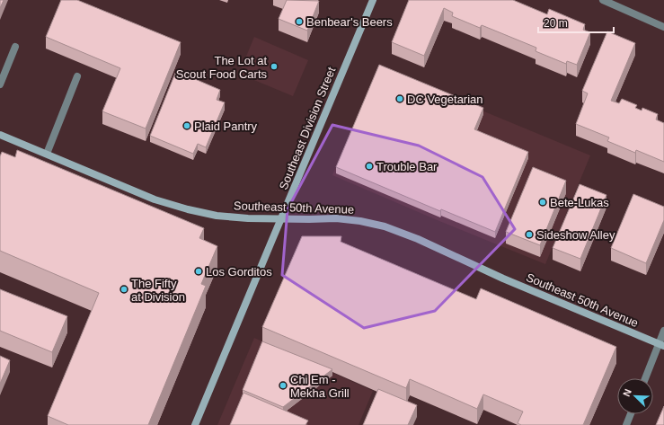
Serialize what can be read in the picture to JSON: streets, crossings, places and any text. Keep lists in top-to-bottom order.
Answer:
{
  "streets": {
    "main road": ["Southeast Division Street", "Southeast 50th Avenue"]
  },
  "crossings": [
    ["Southeast Division Street", "Southeast 50th Avenue"]
  ],
  "places": [
    "Benbear's Beers",
    "The Lot at Scout Food Carts",
    "DC Vegetarian",
    "Plaid Pantry",
    "Trouble Bar",
    "Bete-Lukas",
    "Sideshow Alley",
    "Los Gorditos",
    "The Fifty at Division",
    "Chi Em - Mekha Grill"
  ],
  "scale_bar": "20 m",
  "north": "top left"
}
